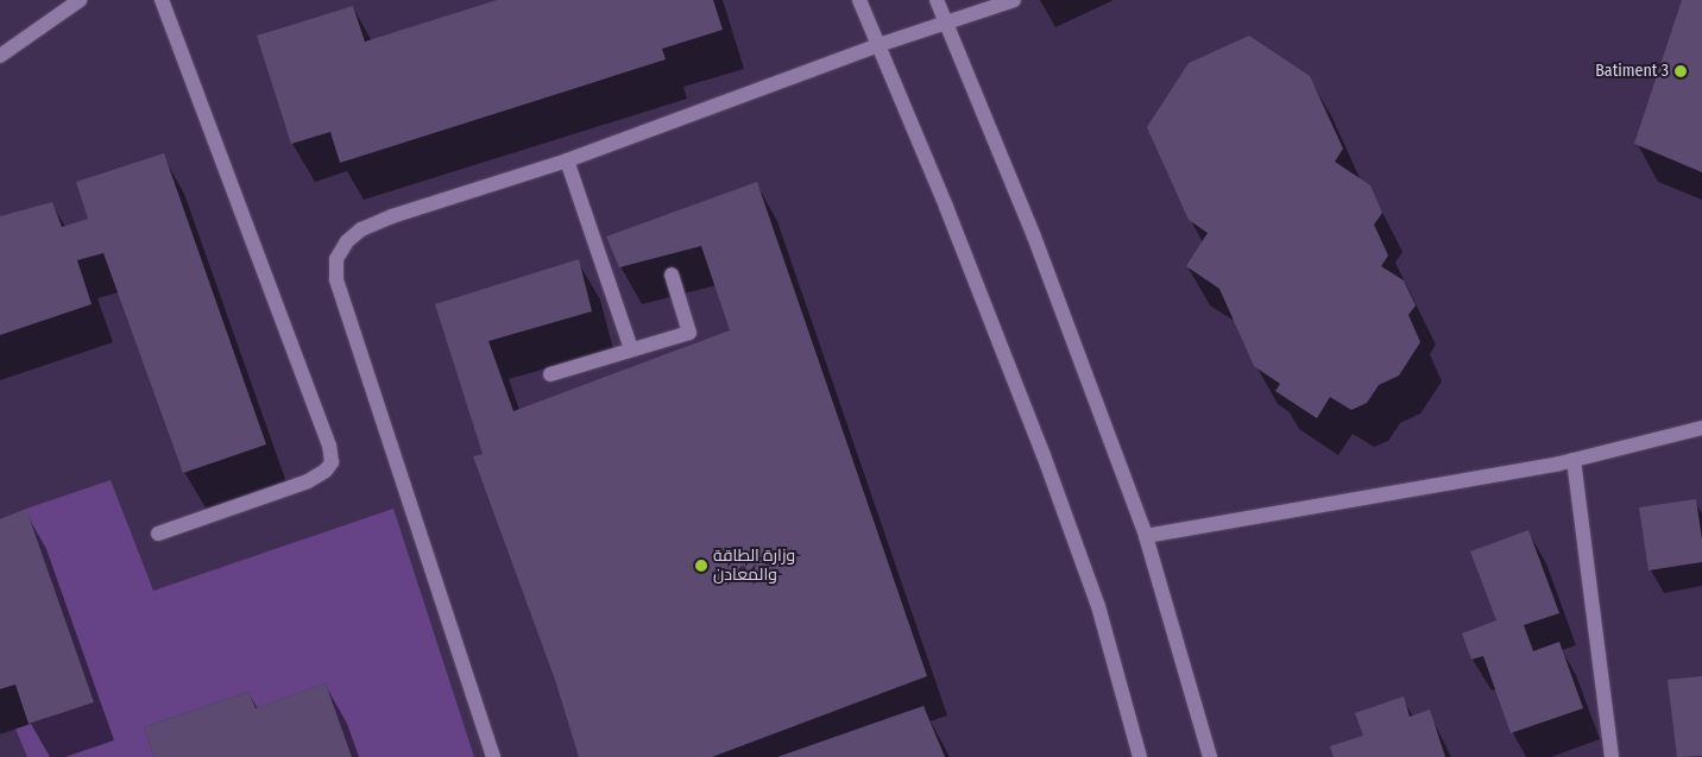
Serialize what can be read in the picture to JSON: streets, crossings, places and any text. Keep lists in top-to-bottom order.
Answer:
{
  "places": ["Batiment 3", "وزارة الطاقة والمعادن"]
}
